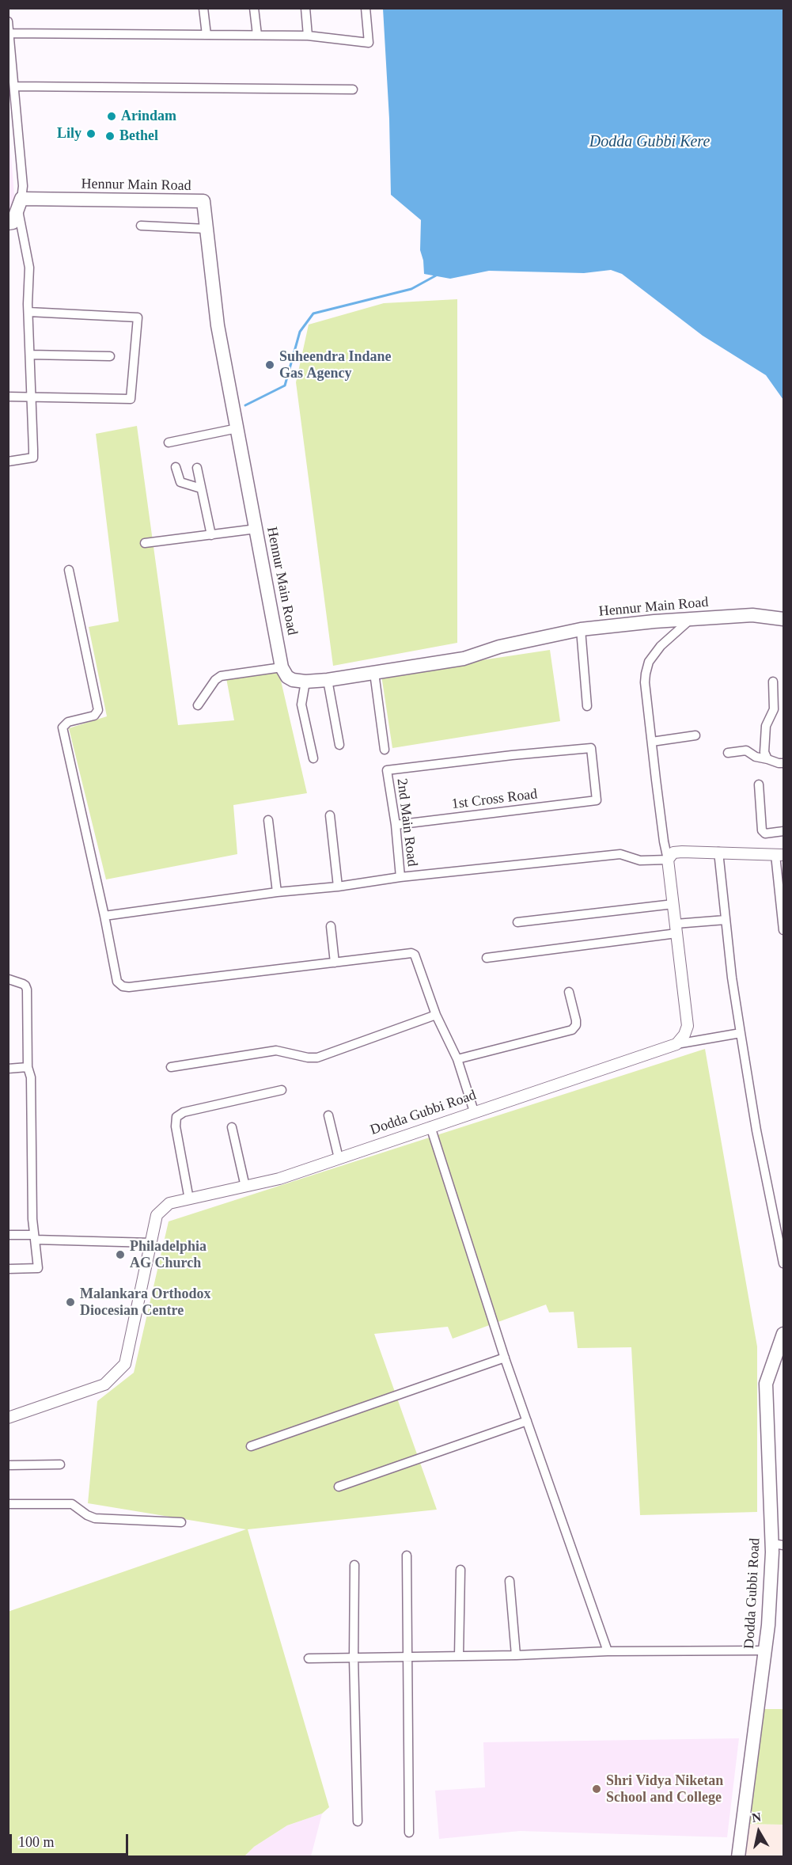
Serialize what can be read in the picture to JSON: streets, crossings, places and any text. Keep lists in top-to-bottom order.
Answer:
{
  "streets": {
    "main road": ["Hennur Main Road", "Dodda Gubbi Road"],
    "street": ["1st Cross Road", "2nd Main Road"]
  },
  "crossings": [
    ["1st Cross Road", "2nd Main Road"]
  ],
  "water": ["Dodda Gubbi Kere"],
  "places": [
    "Arindam",
    "Lily",
    "Bethel",
    "Suheendra Indane Gas Agency",
    "Philadelphia AG Church",
    "Malankara Orthodox Diocesian Centre",
    "Shri Vidya Niketan School and College"
  ],
  "scale_bar": "100 m",
  "north": "top"
}
